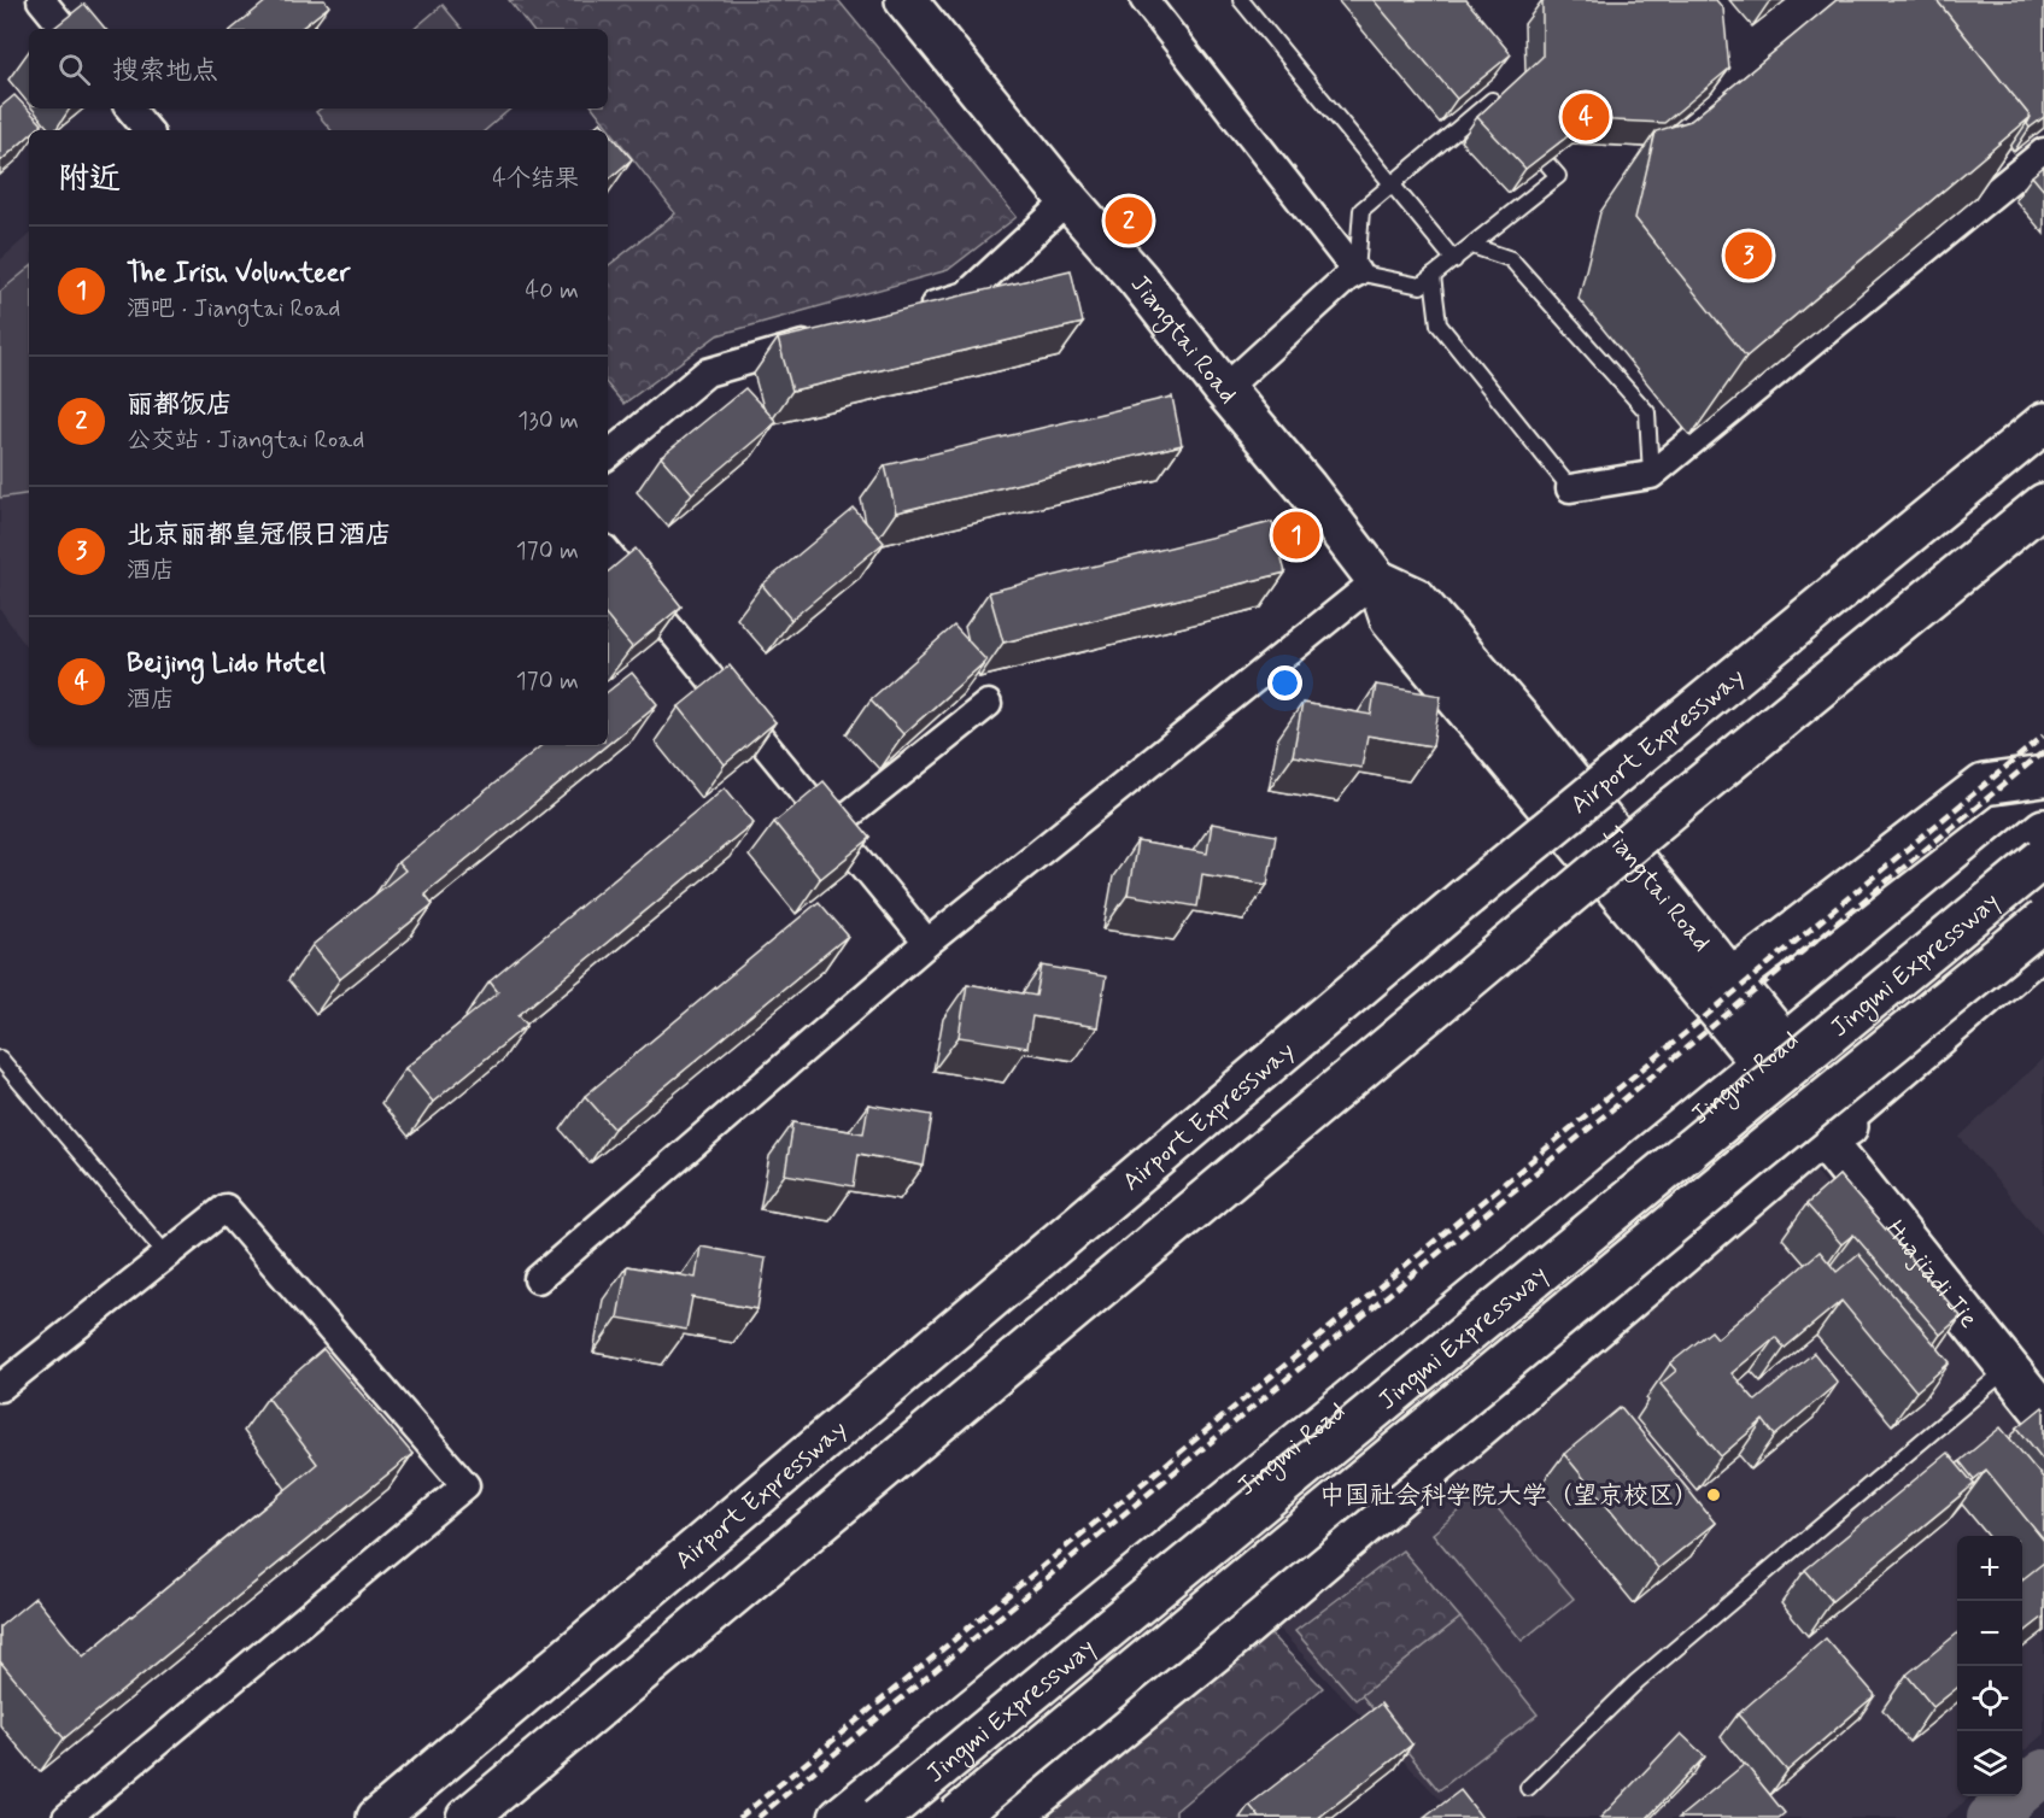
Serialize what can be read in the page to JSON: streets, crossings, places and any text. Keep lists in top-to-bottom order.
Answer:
{
  "streets": {
    "main road": [
      "Jiangtai Road",
      "Airport Expressway",
      "Jingmi Expressway",
      "Jingmi Road",
      "Huajiadi Jie"
    ]
  },
  "crossings": [
    ["Jiangtai Road", "Jingmi Road"],
    ["Jiangtai Road", "Huajiadi Jie"],
    ["Jingmi Road", "Huajiadi Jie"]
  ],
  "places": ["中国社会科学院大学（望京校区）"],
  "page": {
    "search": "搜索地点",
    "pins": [
      "4",
      "2",
      "3",
      "1"
    ],
    "heading": ["附近", "4个结果"],
    "list": [
      {
        "mark": "1",
        "name": "The Irish Volunteer",
        "note": "酒吧 · Jiangtai Road",
        "value": "40 m"
      },
      {
        "mark": "2",
        "name": "丽都饭店",
        "note": "公交站 · Jiangtai Road",
        "value": "130 m"
      },
      {
        "mark": "3",
        "name": "北京丽都皇冠假日酒店",
        "note": "酒店",
        "value": "170 m"
      },
      {
        "mark": "4",
        "name": "Beijing Lido Hotel",
        "note": "酒店",
        "value": "170 m"
      }
    ],
    "map_buttons": ["+", "−"]
  }
}
